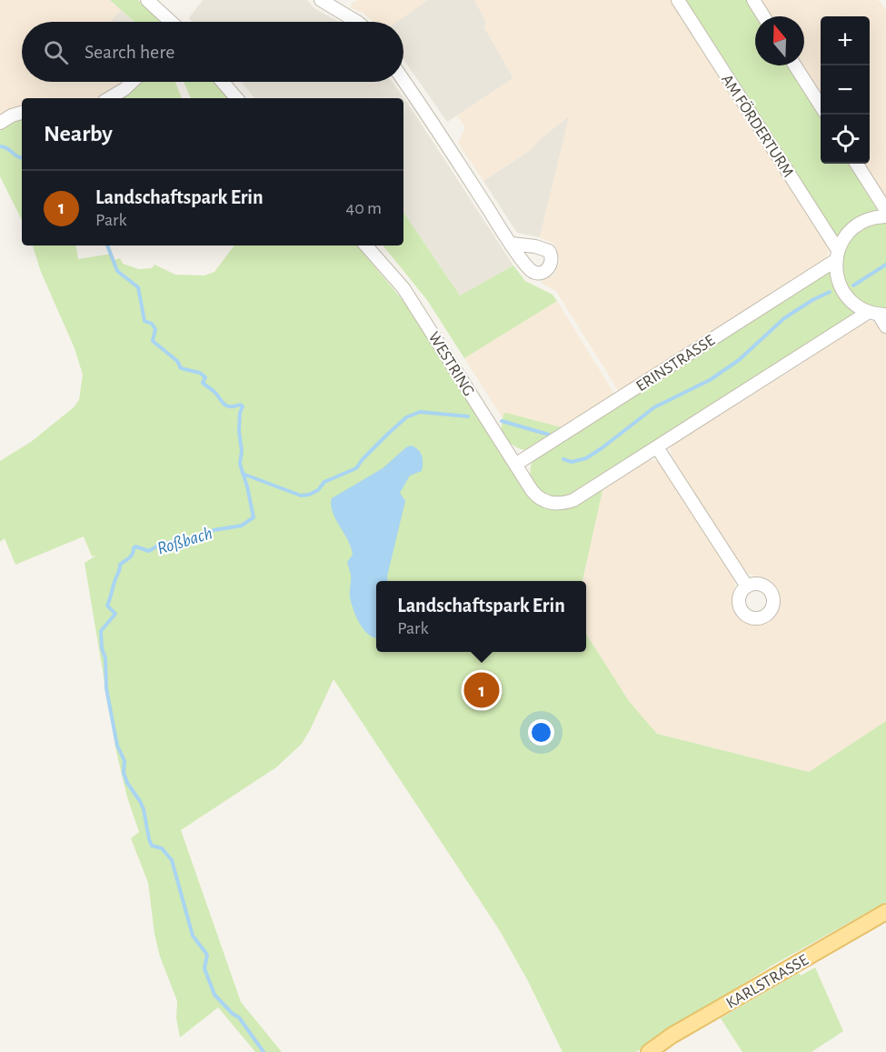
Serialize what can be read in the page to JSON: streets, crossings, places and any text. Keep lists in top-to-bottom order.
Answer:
{
  "streets": {
    "main road": ["KARLSTRASSE"],
    "street": ["AM FÖRDERTURM", "ERINSTRASSE", "WESTRING"]
  },
  "crossings": [
    ["AM FÖRDERTURM", "ERINSTRASSE"],
    ["ERINSTRASSE", "WESTRING"]
  ],
  "water": ["Roßbach"],
  "north": "top",
  "page": {
    "map_buttons": ["+", "−"],
    "search": "Search here",
    "heading": "Nearby",
    "list": [
      {
        "mark": "1",
        "name": "Landschaftspark Erin",
        "note": "Park",
        "value": "40 m"
      }
    ],
    "popup": ["Landschaftspark Erin", "Park"],
    "pins": "1"
  }
}
